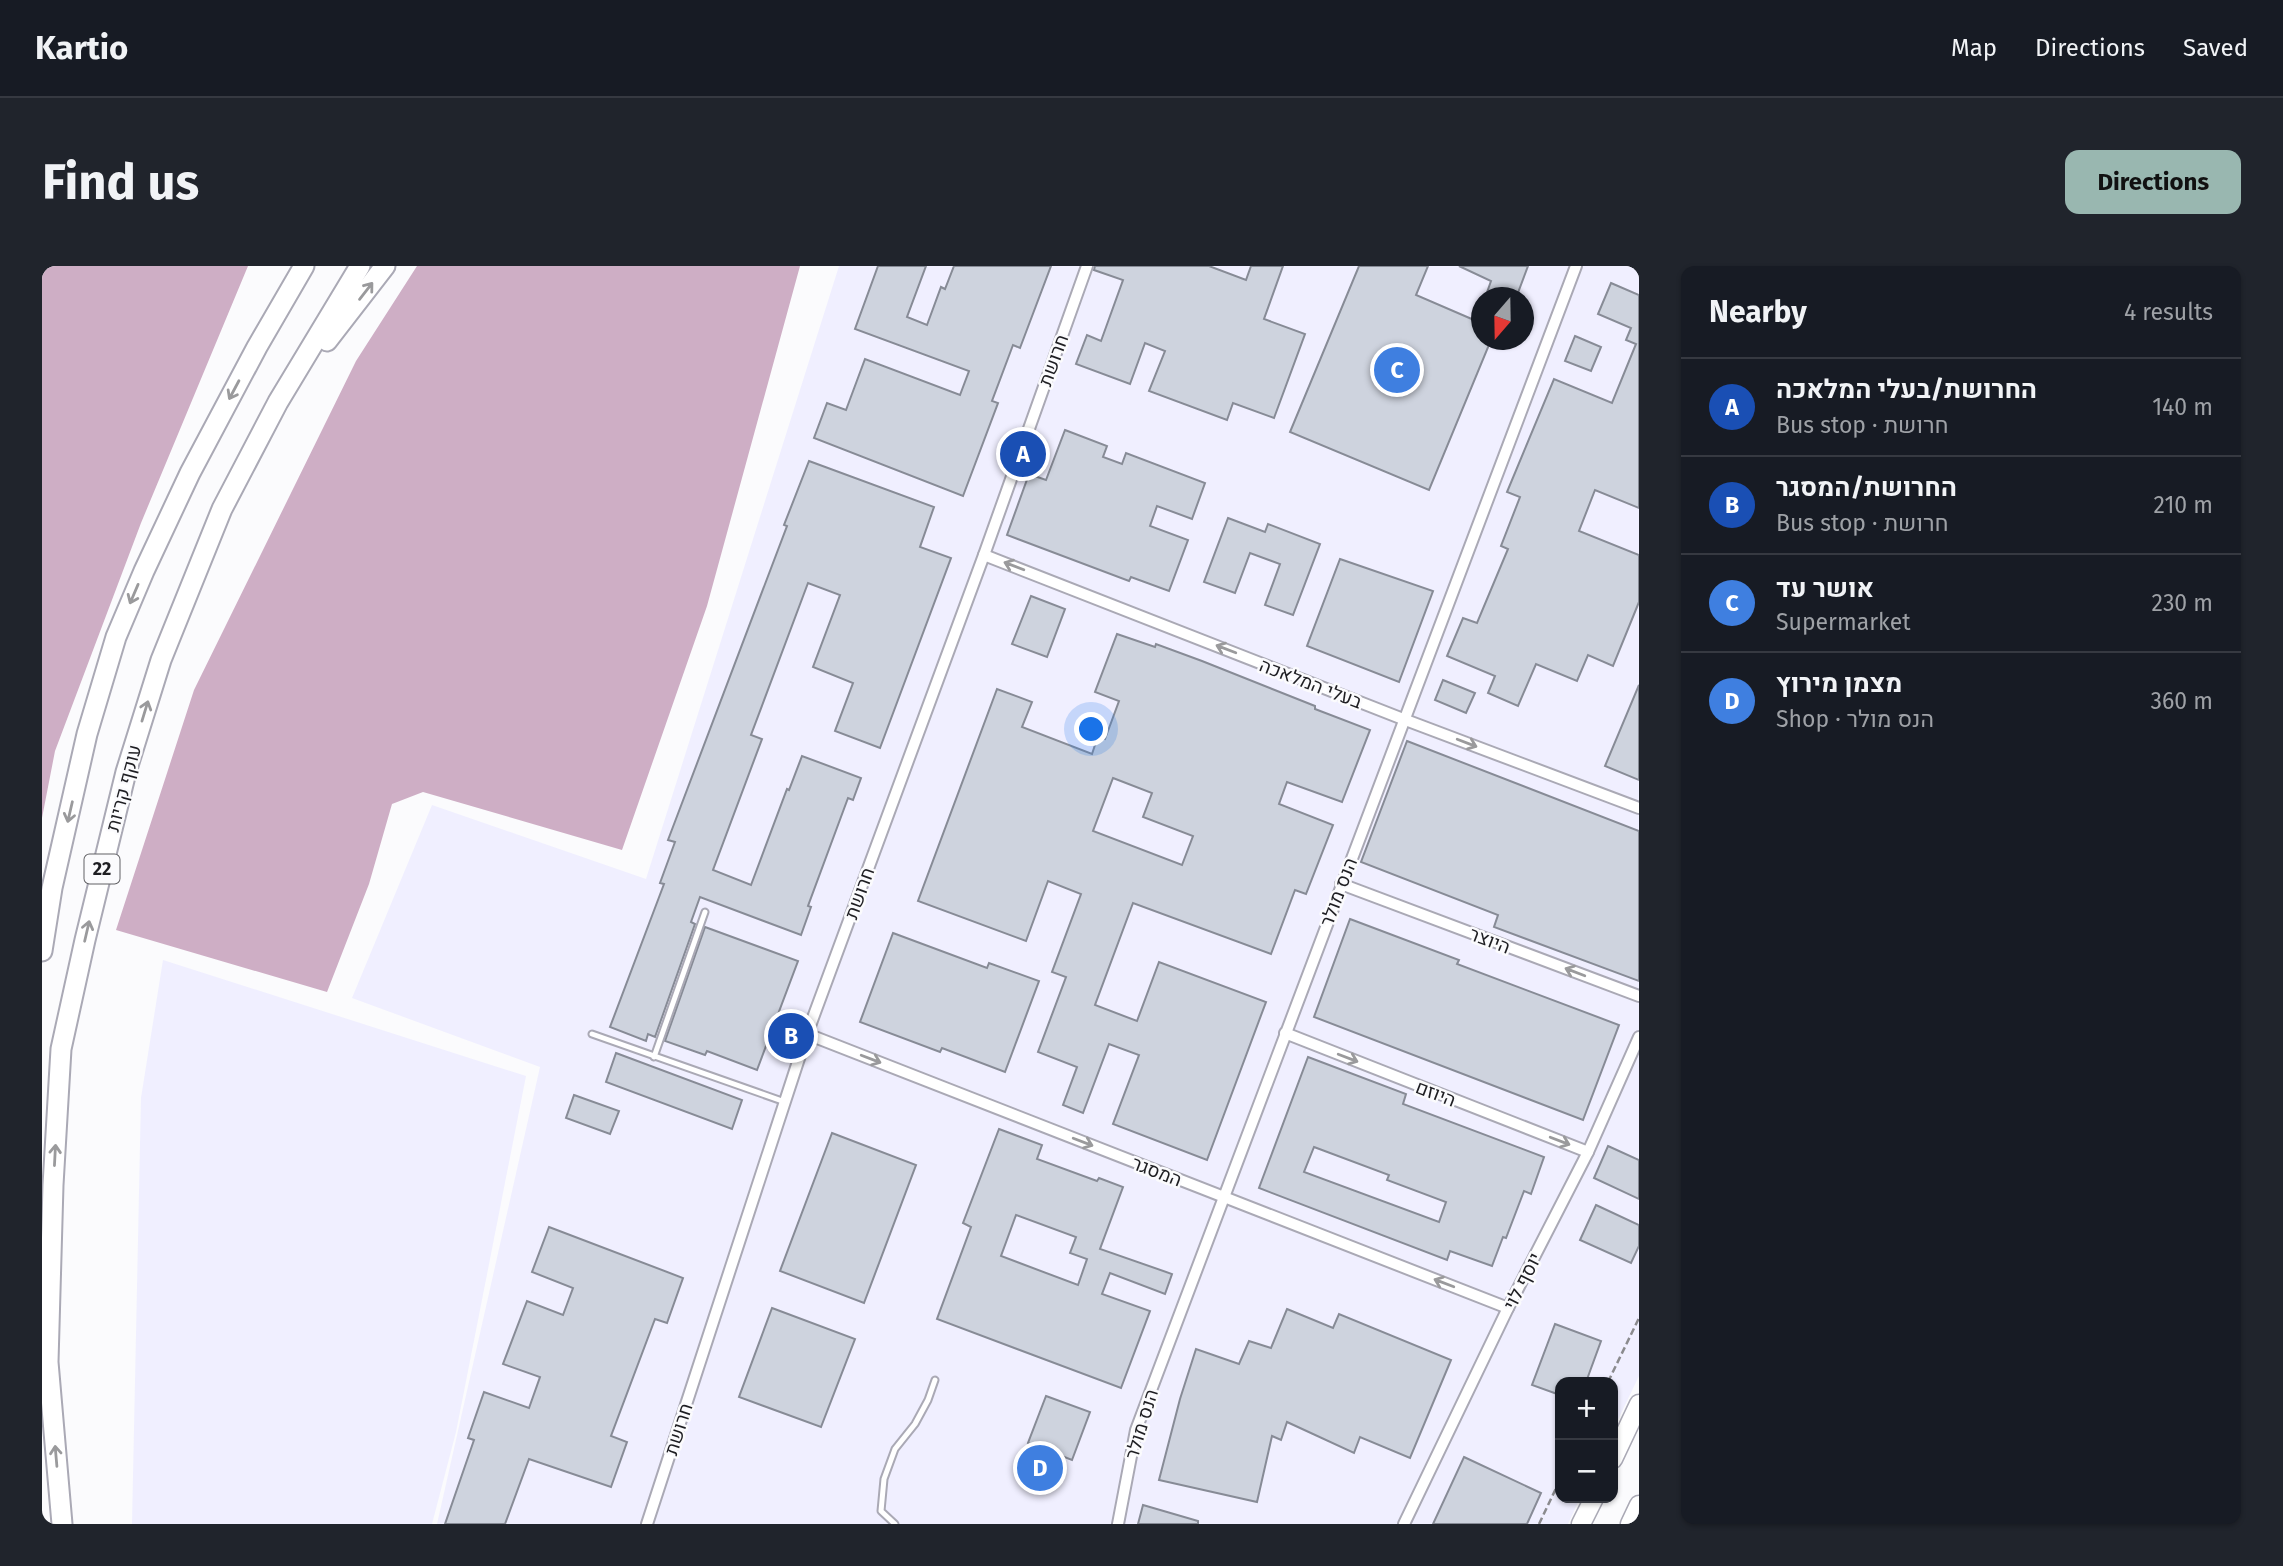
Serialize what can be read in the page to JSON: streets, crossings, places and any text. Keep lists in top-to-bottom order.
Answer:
{
  "streets": {
    "highway": ["עוקף קריות", "22"],
    "street": [
      "חרושת",
      "בעלי המלאכה",
      "הנס מולר",
      "היוצר",
      "היוזם",
      "המסגר",
      "יוסף לוי"
    ]
  },
  "crossings": [
    ["חרושת", "בעלי המלאכה"],
    ["חרושת", "המסגר"],
    ["בעלי המלאכה", "הנס מולר"],
    ["הנס מולר", "היוצר"],
    ["הנס מולר", "היוזם"],
    ["הנס מולר", "המסגר"],
    ["היוזם", "יוסף לוי"],
    ["המסגר", "יוסף לוי"]
  ],
  "one_way": ["היוצר", "היוזם"],
  "north": "bottom",
  "page": {
    "header": "Kartio",
    "nav": ["Map", "Directions", "Saved"],
    "buttons": "Directions",
    "title": "Find us",
    "heading": ["Nearby", "4 results"],
    "pins": [
      "C",
      "A",
      "B",
      "D"
    ],
    "list": [
      {
        "mark": "A",
        "name": "החרושת/בעלי המלאכה",
        "note": "Bus stop · חרושת",
        "value": "140 m"
      },
      {
        "mark": "B",
        "name": "החרושת/המסגר",
        "note": "Bus stop · חרושת",
        "value": "210 m"
      },
      {
        "mark": "C",
        "name": "אושר עד",
        "note": "Supermarket",
        "value": "230 m"
      },
      {
        "mark": "D",
        "name": "מצמן מירוץ",
        "note": "Shop · הנס מולר",
        "value": "360 m"
      }
    ],
    "map_buttons": ["+", "−"]
  }
}
